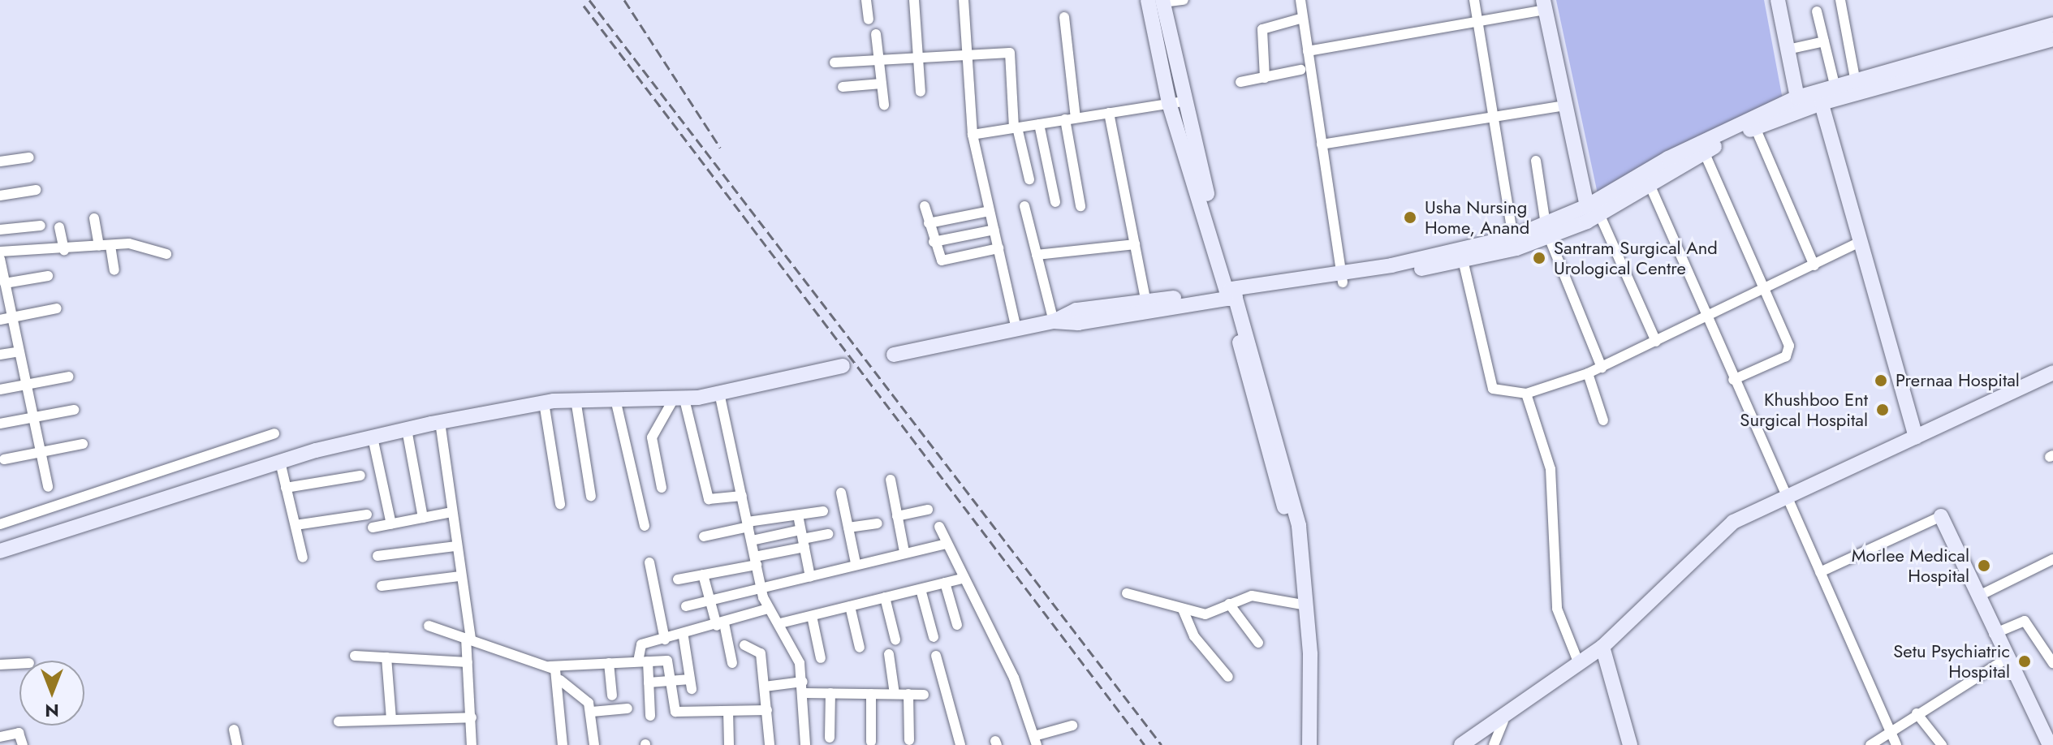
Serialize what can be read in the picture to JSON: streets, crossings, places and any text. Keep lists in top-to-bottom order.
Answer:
{
  "places": [
    "Usha Nursing Home, Anand",
    "Santram Surgical And Urological Centre",
    "Prernaa Hospital",
    "Khushboo Ent Surgical Hospital",
    "Morlee Medical Hospital",
    "Setu Psychiatric Hospital"
  ],
  "north": "bottom"
}
